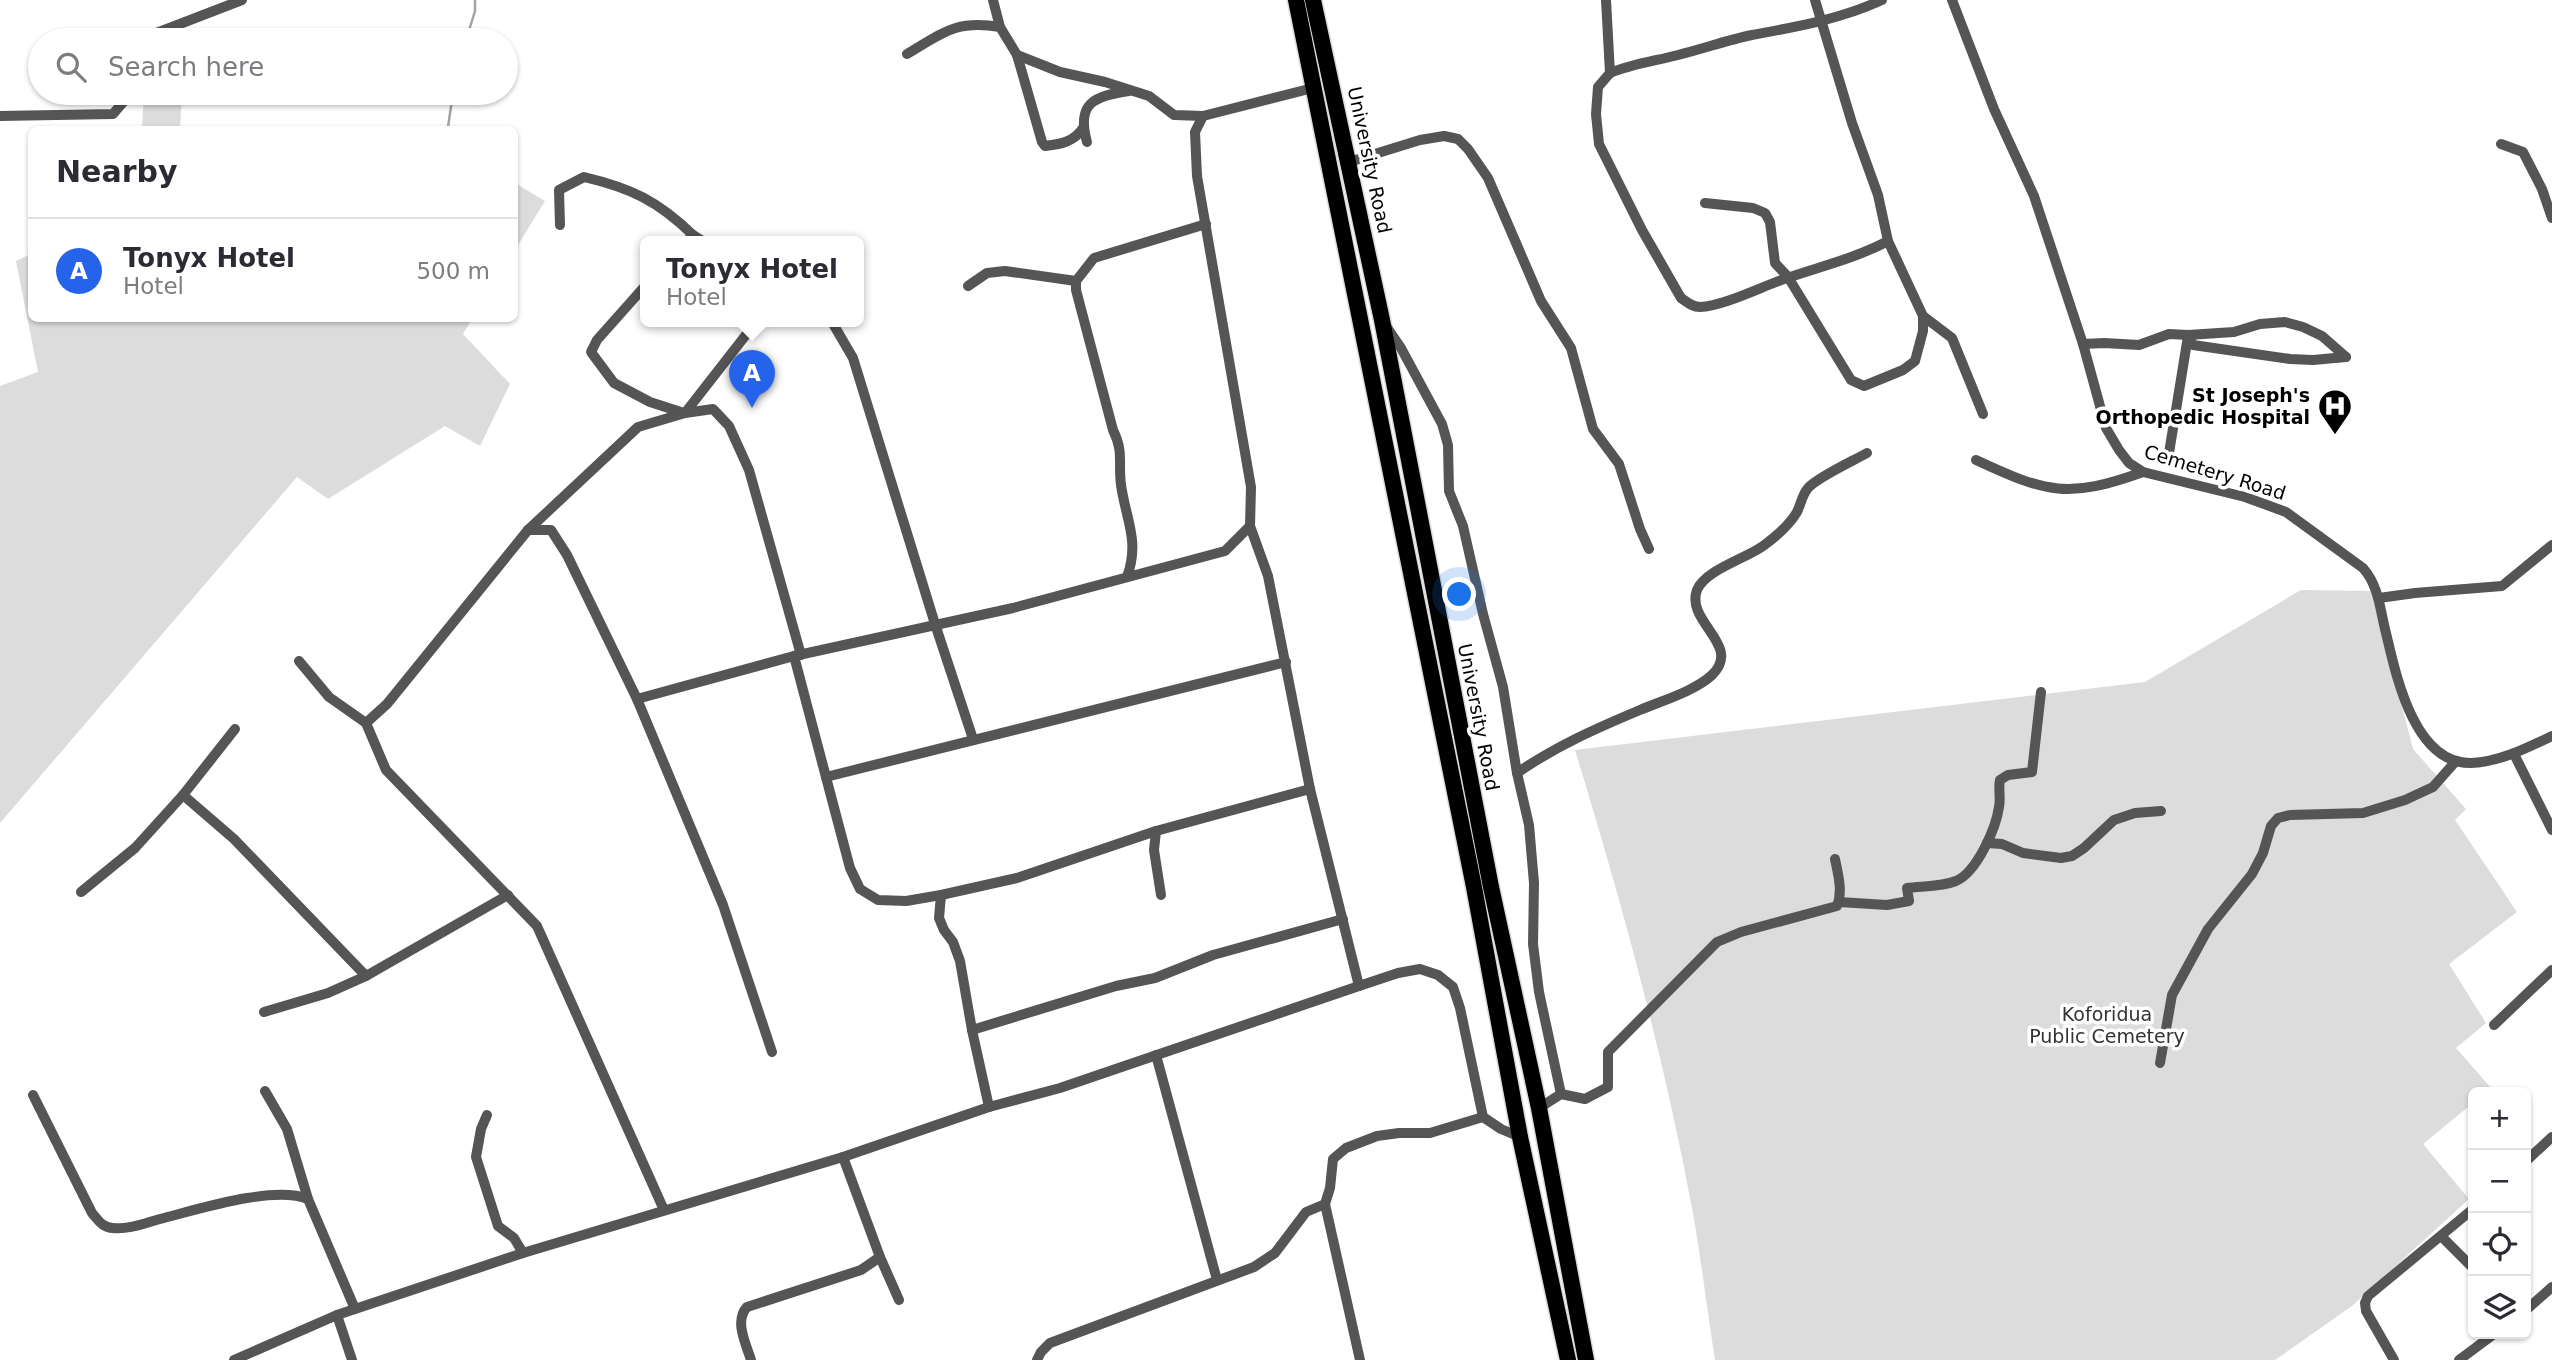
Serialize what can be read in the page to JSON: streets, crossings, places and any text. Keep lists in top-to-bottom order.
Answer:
{
  "streets": {
    "highway": ["University Road"],
    "street": ["Cemetery Road"]
  },
  "parks": ["Koforidua Public Cemetery"],
  "places": {
    "hospital": ["St Joseph's Orthopedic Hospital"]
  },
  "page": {
    "search": "Search here",
    "heading": "Nearby",
    "list": [
      {
        "mark": "A",
        "name": "Tonyx Hotel",
        "note": "Hotel",
        "value": "500 m"
      }
    ],
    "popup": ["Tonyx Hotel", "Hotel"],
    "pins": "A",
    "map_buttons": ["+", "−"]
  }
}
